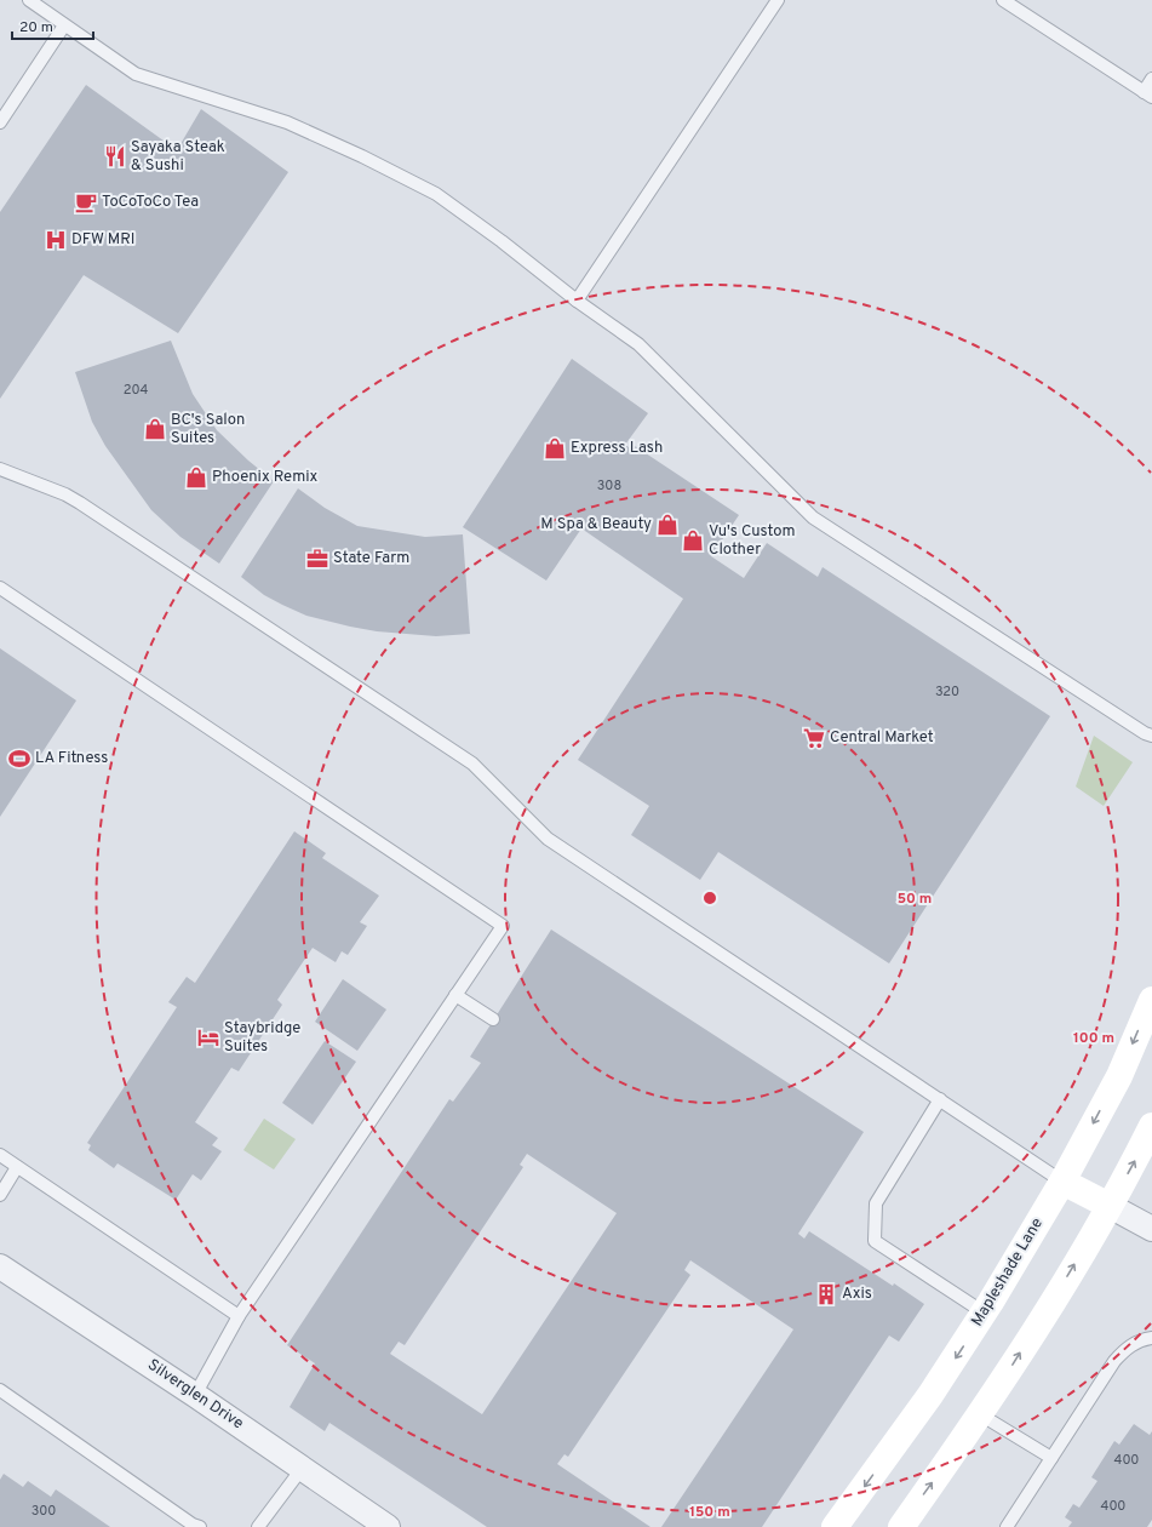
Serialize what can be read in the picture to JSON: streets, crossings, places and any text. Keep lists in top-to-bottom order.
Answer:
{
  "streets": {
    "main road": ["Mapleshade Lane"],
    "street": ["Silverglen Drive"]
  },
  "places": {
    "restaurant": ["Sayaka Steak & Sushi"],
    "cafe": ["ToCoToCo Tea"],
    "hospital": ["DFW MRI"],
    "shop": [
      "BC's Salon Suites",
      "Express Lash",
      "Phoenix Remix",
      "M Spa & Beauty",
      "Vu's Custom Clother"
    ],
    "office": ["State Farm"],
    "supermarket": ["Central Market"],
    "sports": ["LA Fitness"],
    "hotel": ["Staybridge Suites"],
    "building": ["Axis"]
  },
  "house_numbers": [
    "204",
    "308",
    "320",
    "400",
    "400",
    "300"
  ],
  "scale_bar": "20 m",
  "rings": ["50 m", "100 m", "150 m"]
}
